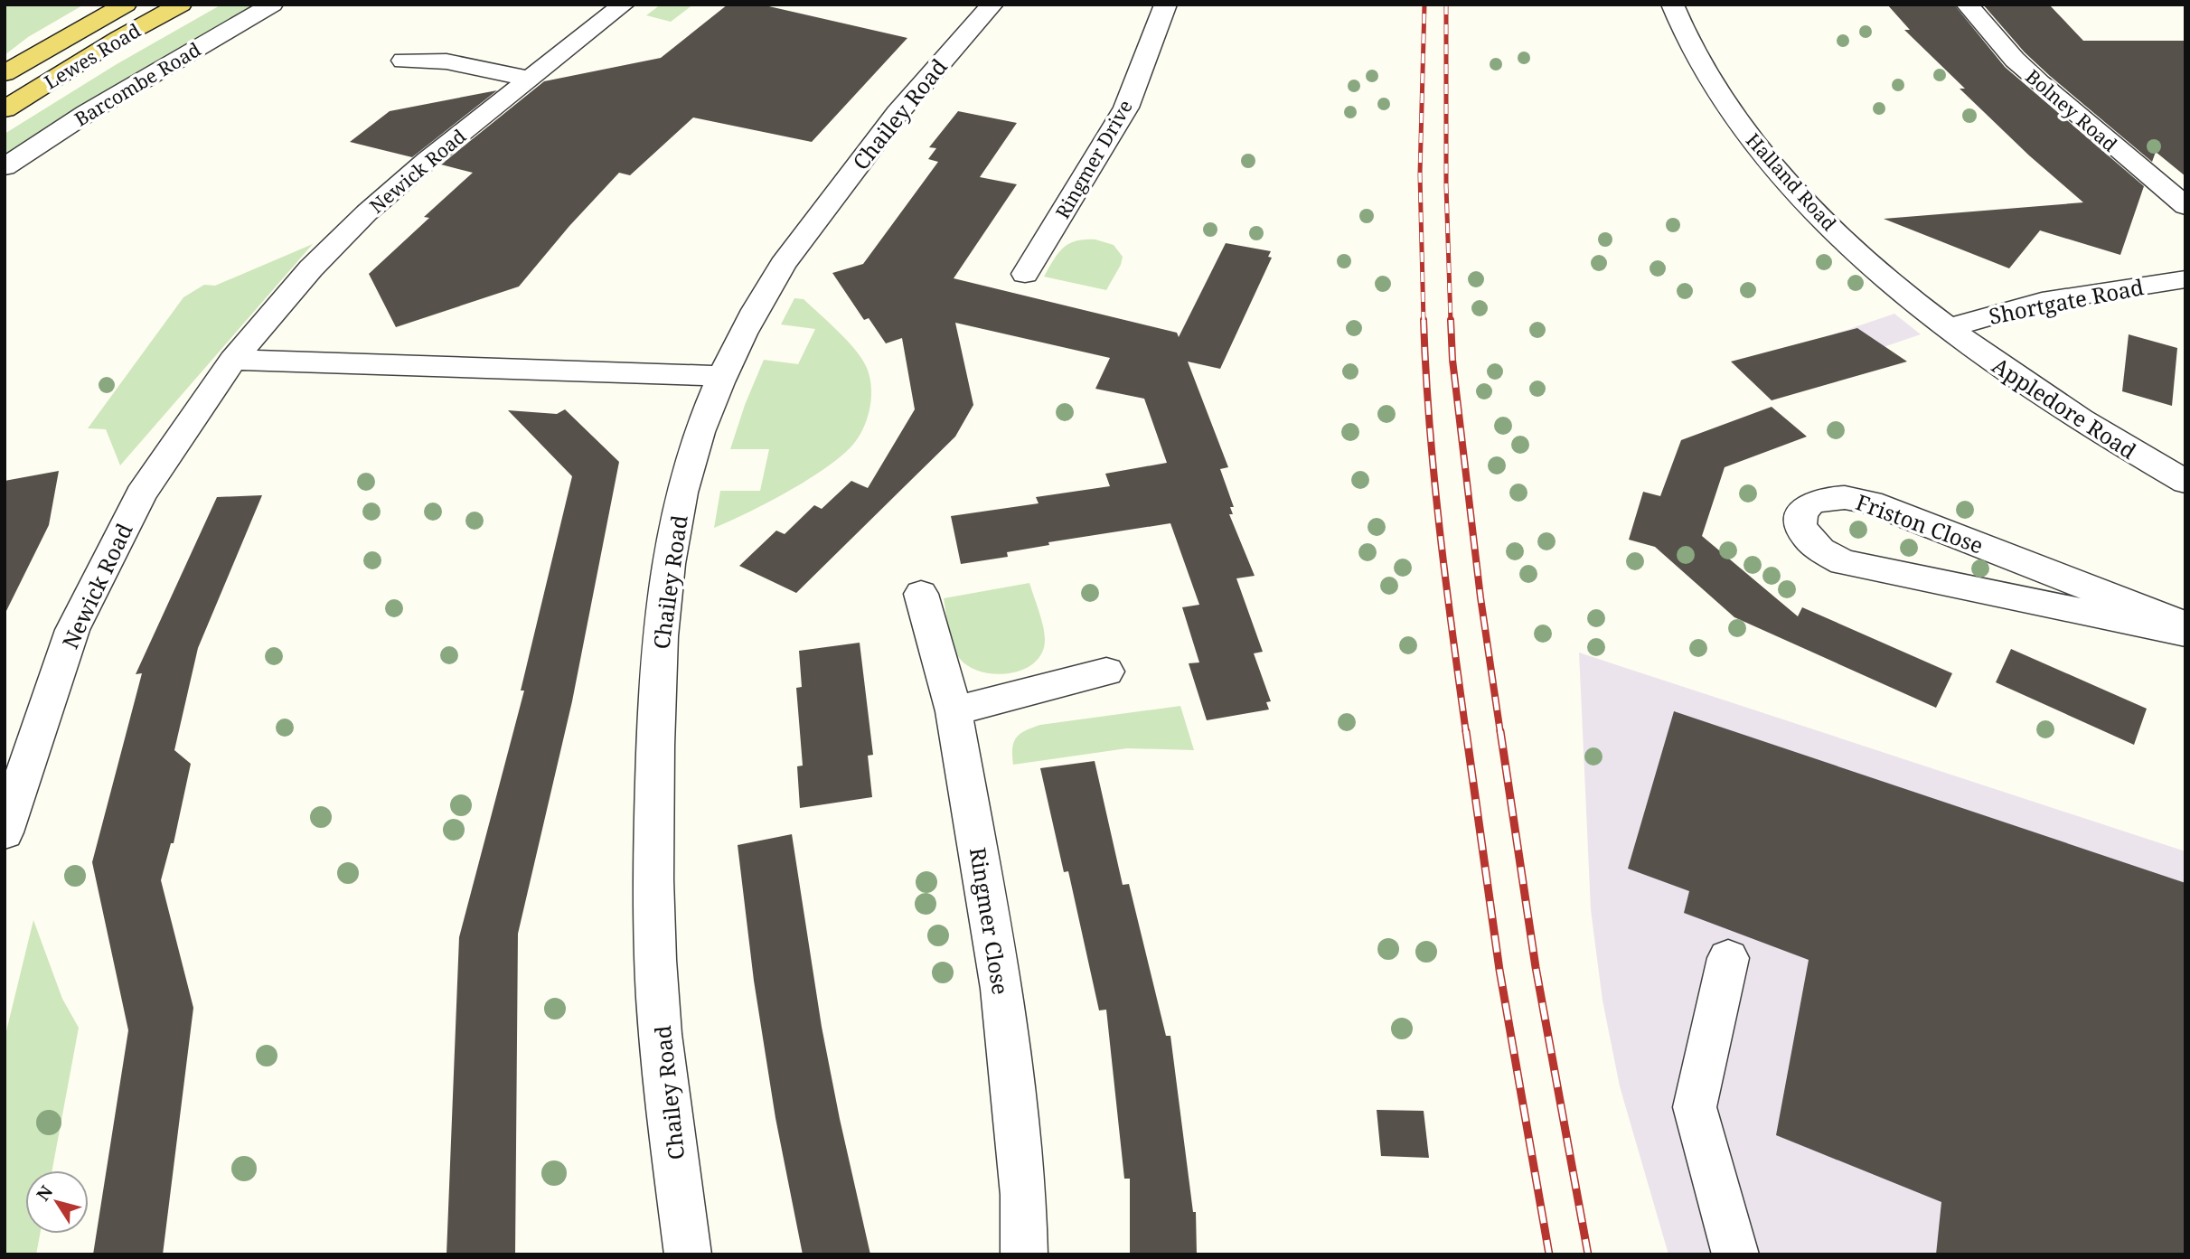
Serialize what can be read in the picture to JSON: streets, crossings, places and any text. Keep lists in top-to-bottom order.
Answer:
{
  "streets": {
    "main road": ["Lewes Road"],
    "street": [
      "Barcombe Road",
      "Bolney Road",
      "Chailey Road",
      "Ringmer Drive",
      "Newick Road",
      "Halland Road",
      "Shortgate Road",
      "Appledore Road",
      "Friston Close",
      "Ringmer Close"
    ]
  },
  "crossings": [
    ["Halland Road", "Shortgate Road"],
    ["Halland Road", "Appledore Road"],
    ["Shortgate Road", "Appledore Road"]
  ],
  "north": "top left"
}
